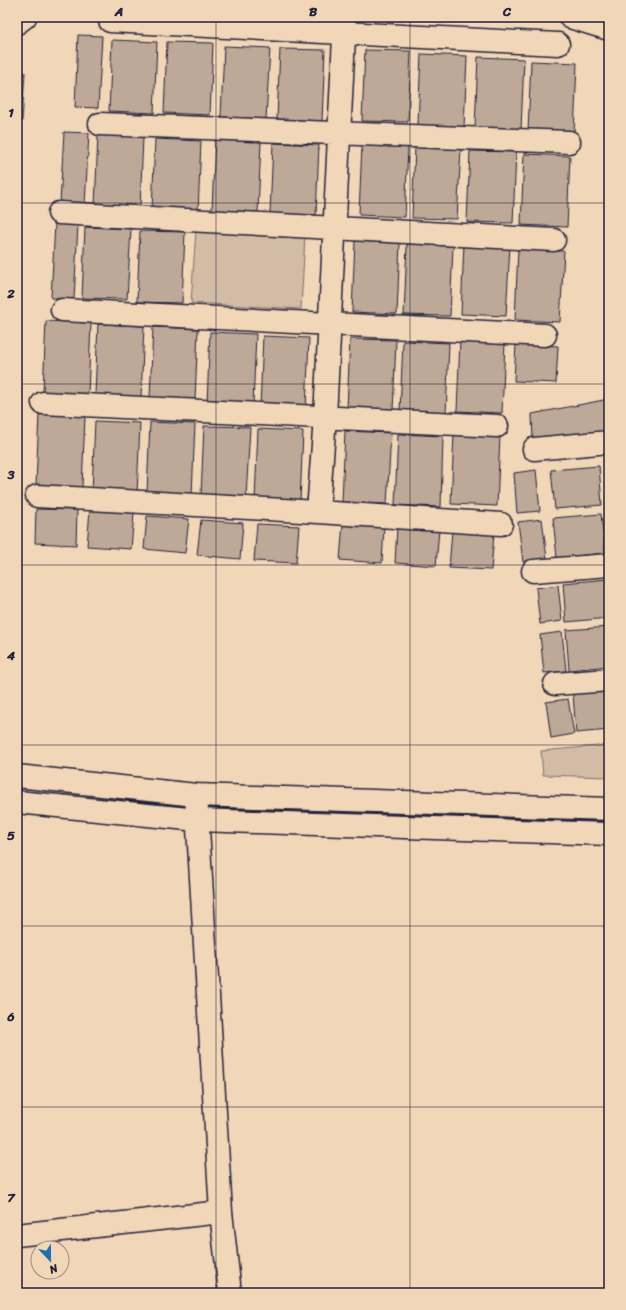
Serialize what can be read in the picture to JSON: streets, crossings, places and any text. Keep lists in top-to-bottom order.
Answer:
{
  "north": "bottom",
  "grid": {
    "columns": ["A", "B", "C"],
    "rows": [
      "1",
      "2",
      "3",
      "4",
      "5",
      "6",
      "7"
    ]
  }
}
